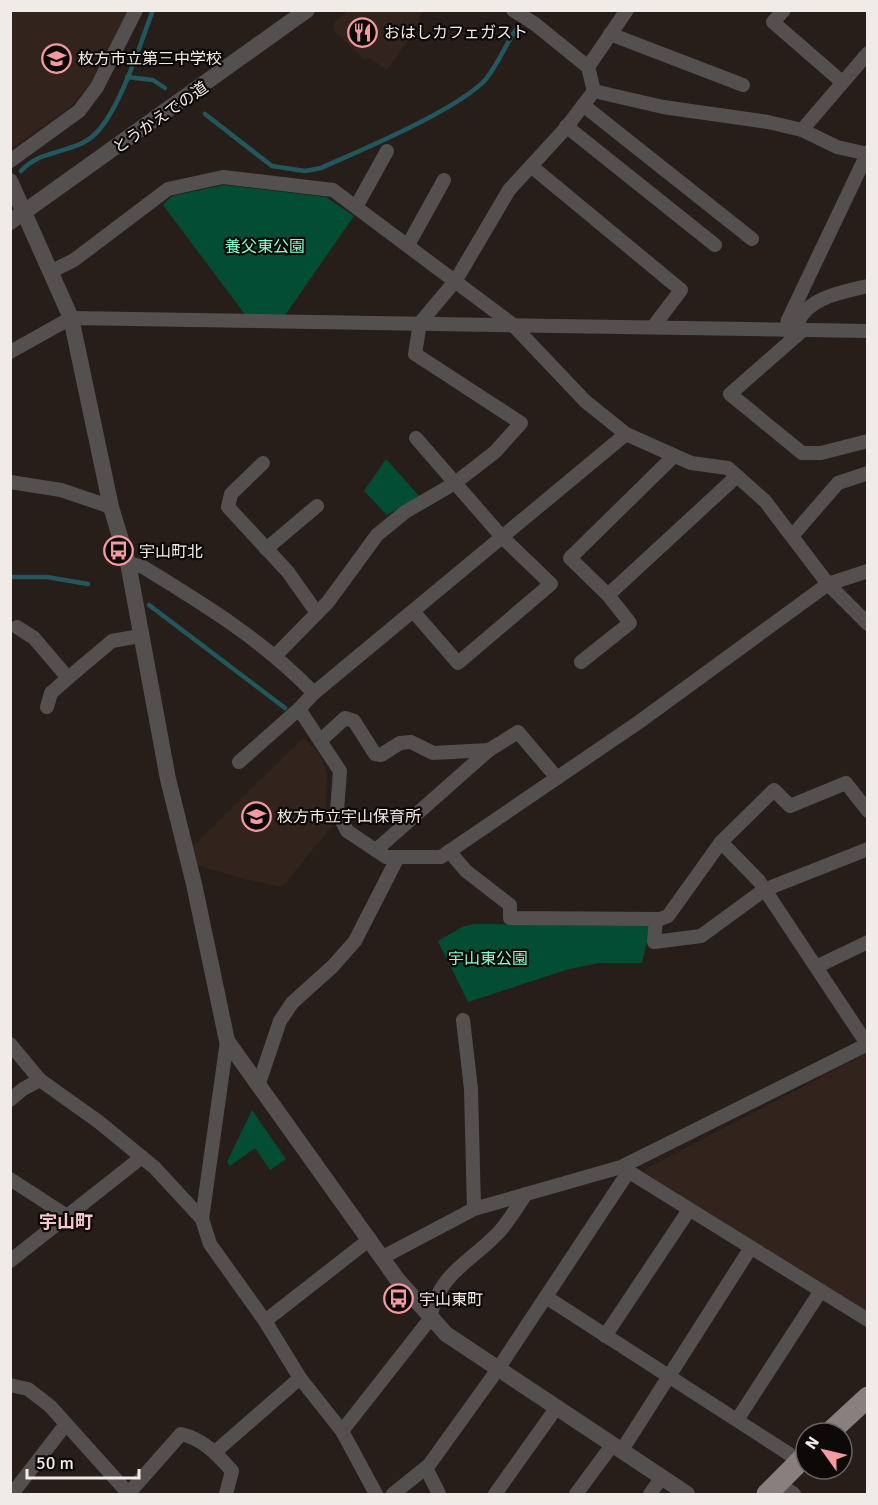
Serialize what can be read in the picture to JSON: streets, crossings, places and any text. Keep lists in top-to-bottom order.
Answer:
{
  "streets": {
    "street": ["とうかえでの道"]
  },
  "districts": ["宇山町"],
  "parks": ["養父東公園", "宇山東公園"],
  "places": {
    "restaurant": ["おはしカフェガスト"],
    "school or university": ["枚方市立第三中学校", "枚方市立宇山保育所"],
    "bus stop": ["宇山町北", "宇山東町"]
  },
  "scale_bar": "50 m",
  "north": "top left"
}
